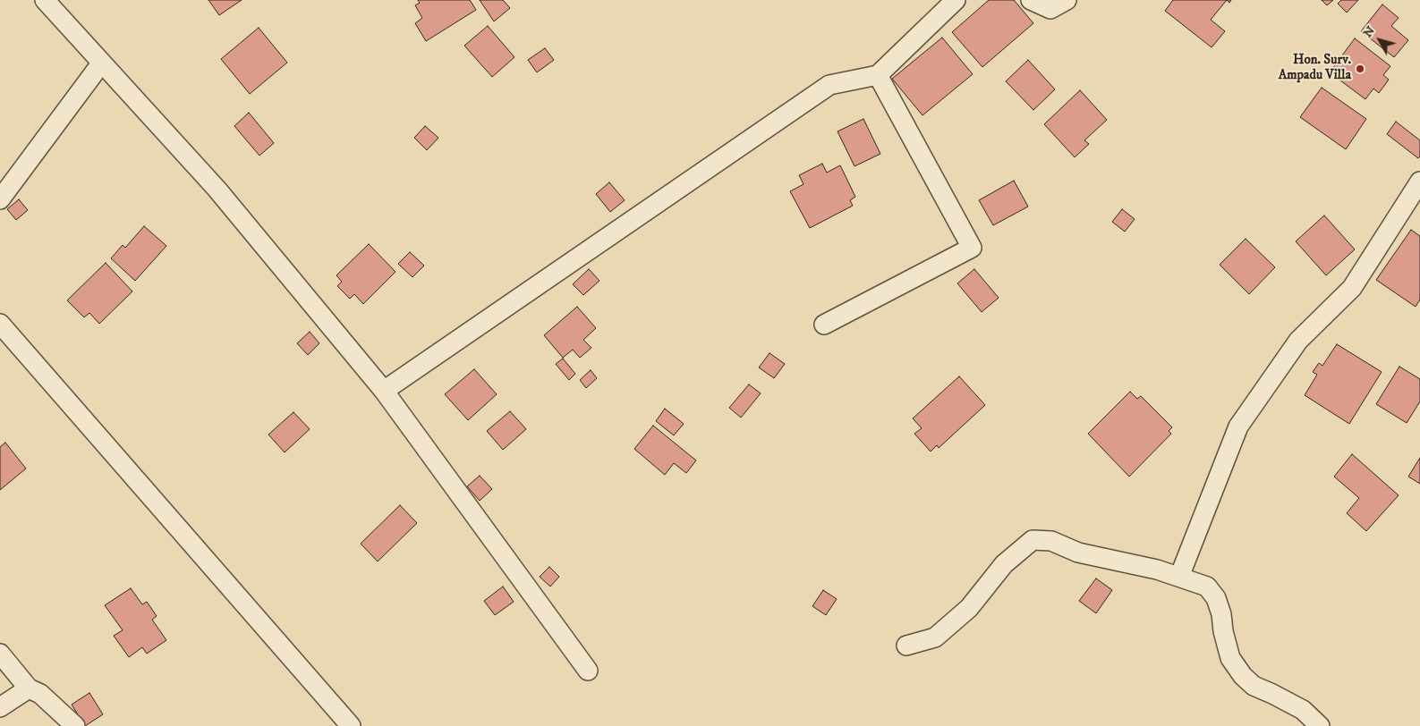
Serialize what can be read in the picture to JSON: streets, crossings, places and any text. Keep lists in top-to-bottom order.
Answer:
{
  "places": ["Hon. Surv. Ampadu Villa"],
  "north": "top left"
}
